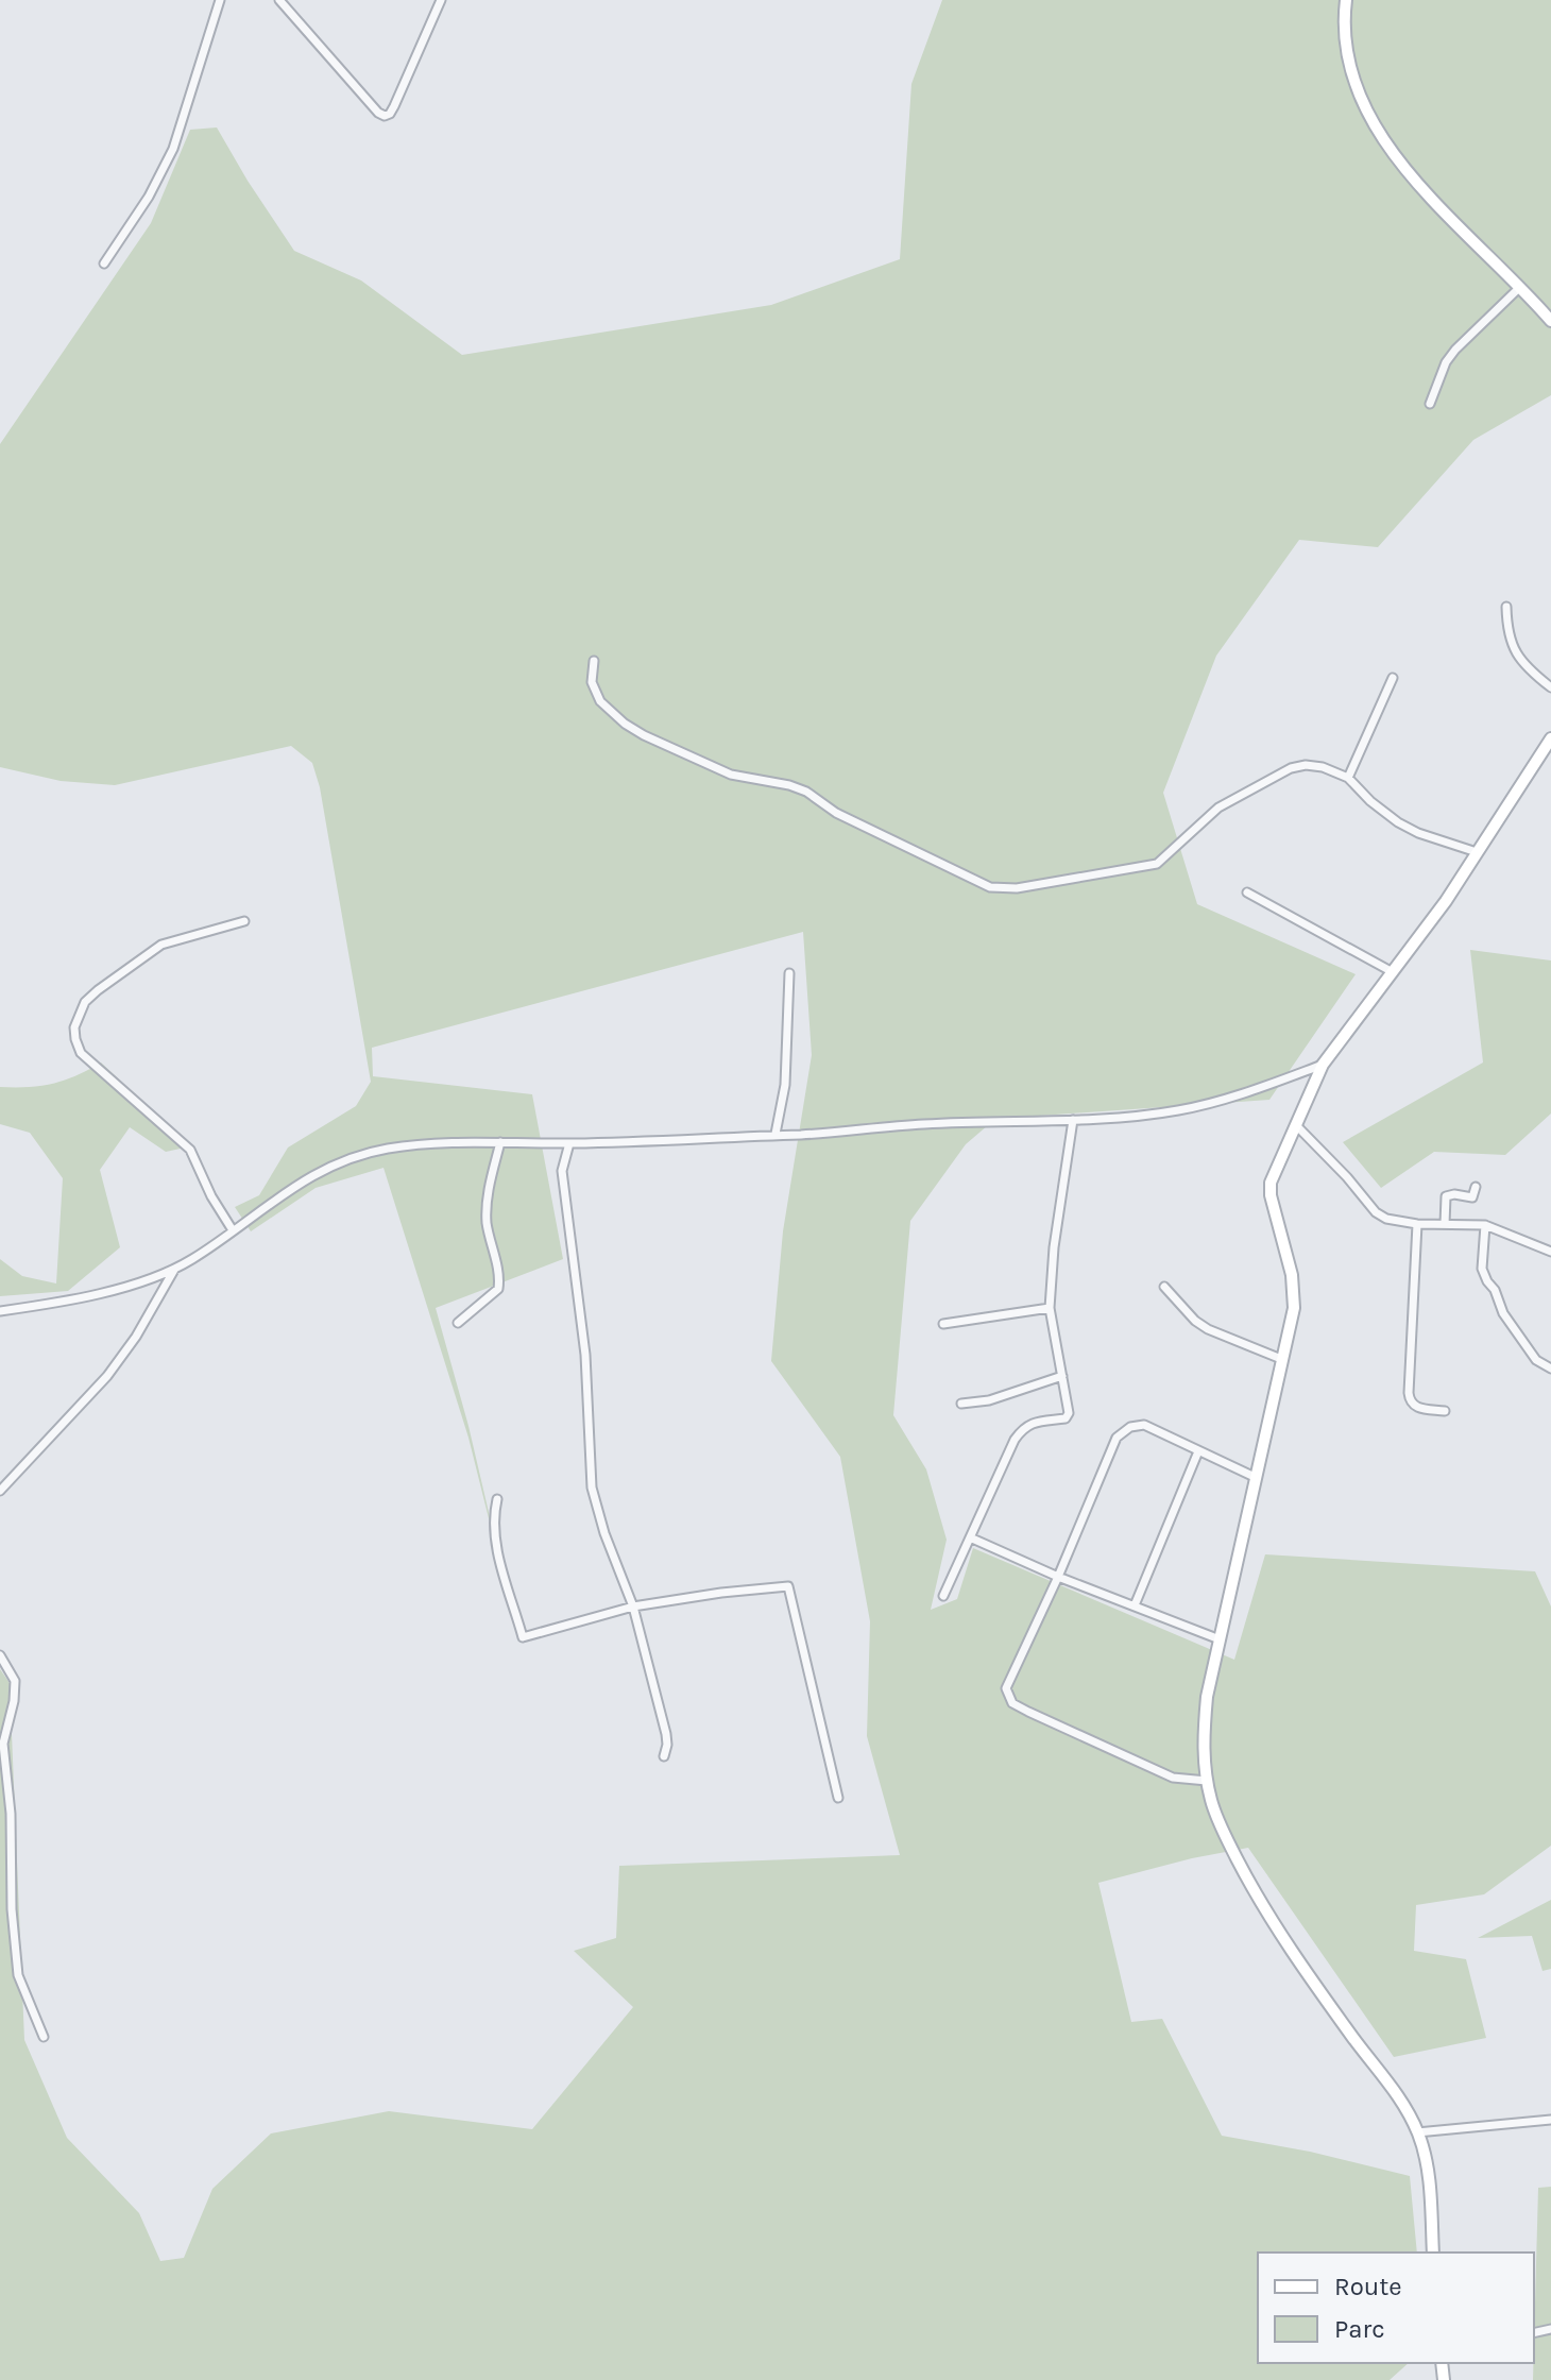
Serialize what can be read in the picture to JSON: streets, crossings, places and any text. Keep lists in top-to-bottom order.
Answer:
{
  "legend": ["Route", "Parc"]
}
